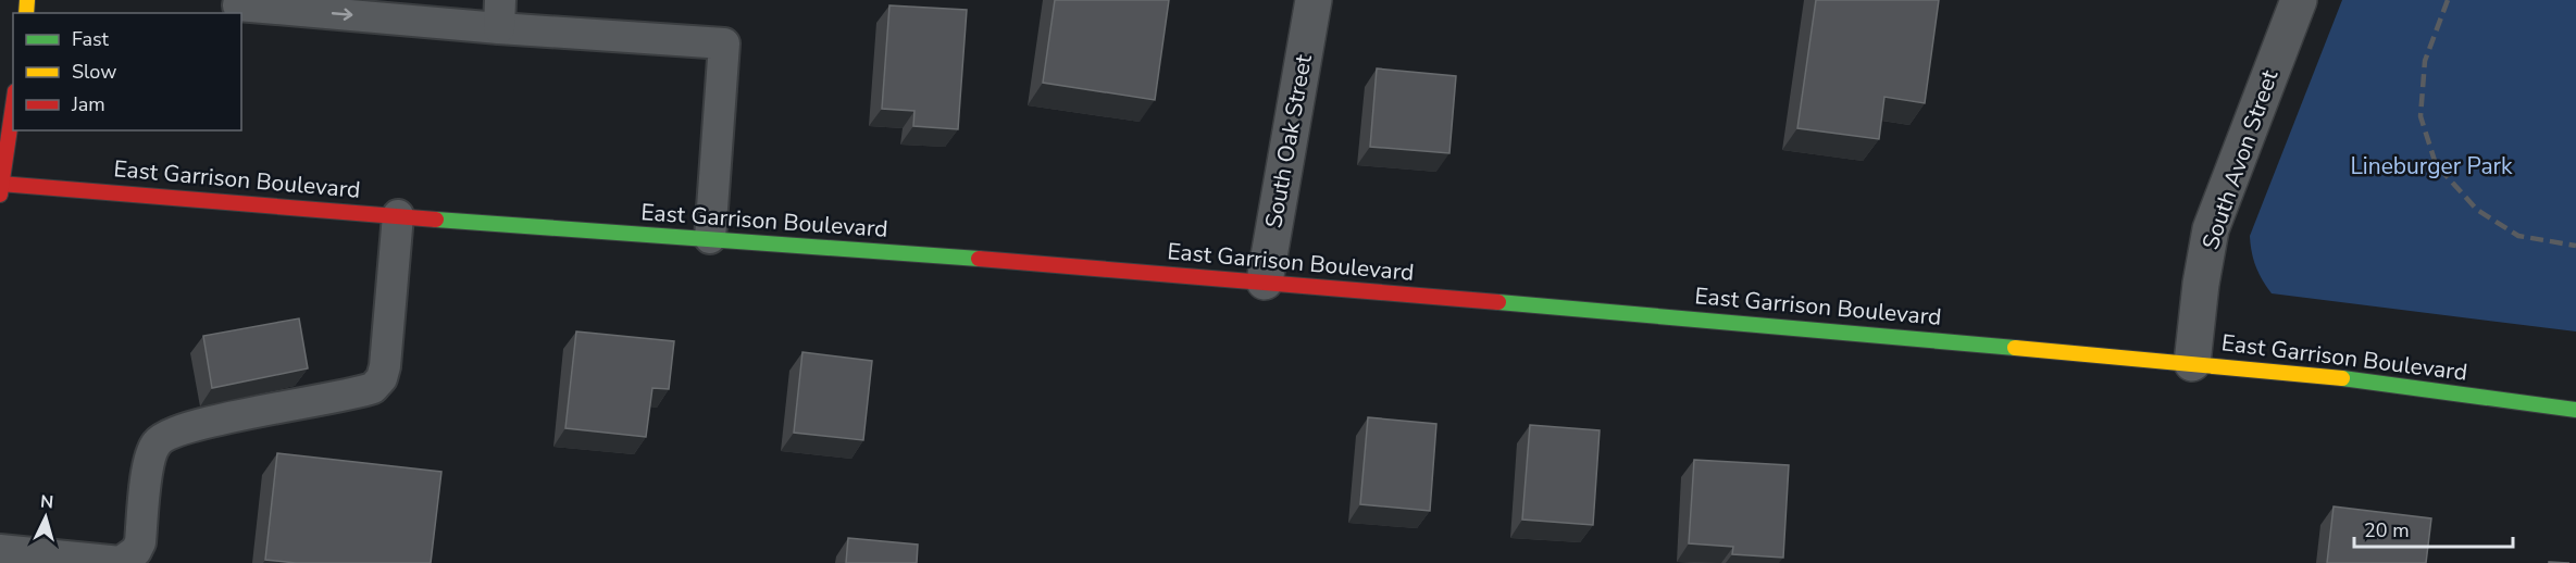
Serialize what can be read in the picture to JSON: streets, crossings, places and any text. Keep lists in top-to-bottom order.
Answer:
{
  "streets": {
    "main road": ["East Garrison Boulevard"],
    "street": ["South Oak Street", "South Avon Street"]
  },
  "crossings": [
    ["South Oak Street", "East Garrison Boulevard"],
    ["South Avon Street", "East Garrison Boulevard"]
  ],
  "parks": ["Lineburger Park"],
  "legend": ["Fast", "Slow", "Jam"],
  "scale_bar": "20 m",
  "north": "top"
}
